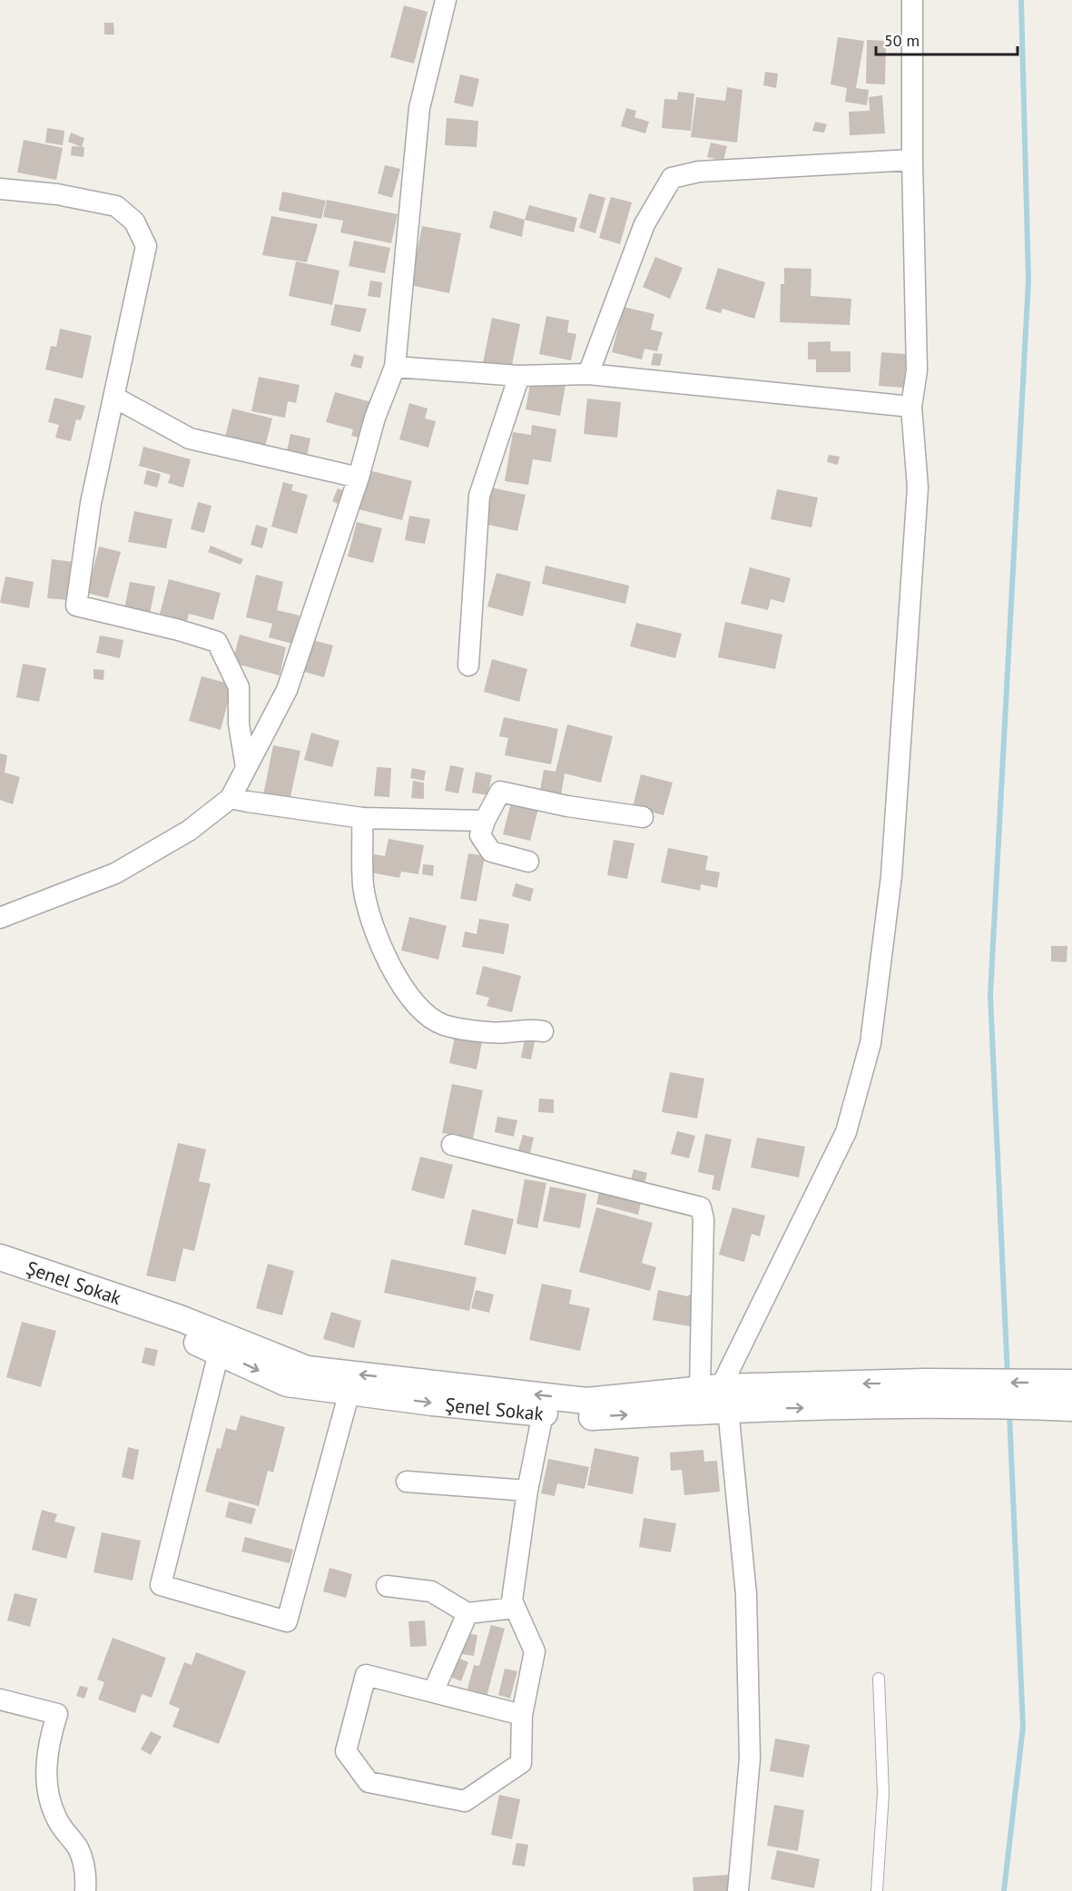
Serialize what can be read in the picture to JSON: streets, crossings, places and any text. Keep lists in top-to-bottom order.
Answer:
{
  "streets": {
    "street": ["Şenel Sokak"]
  },
  "scale_bar": "50 m"
}
